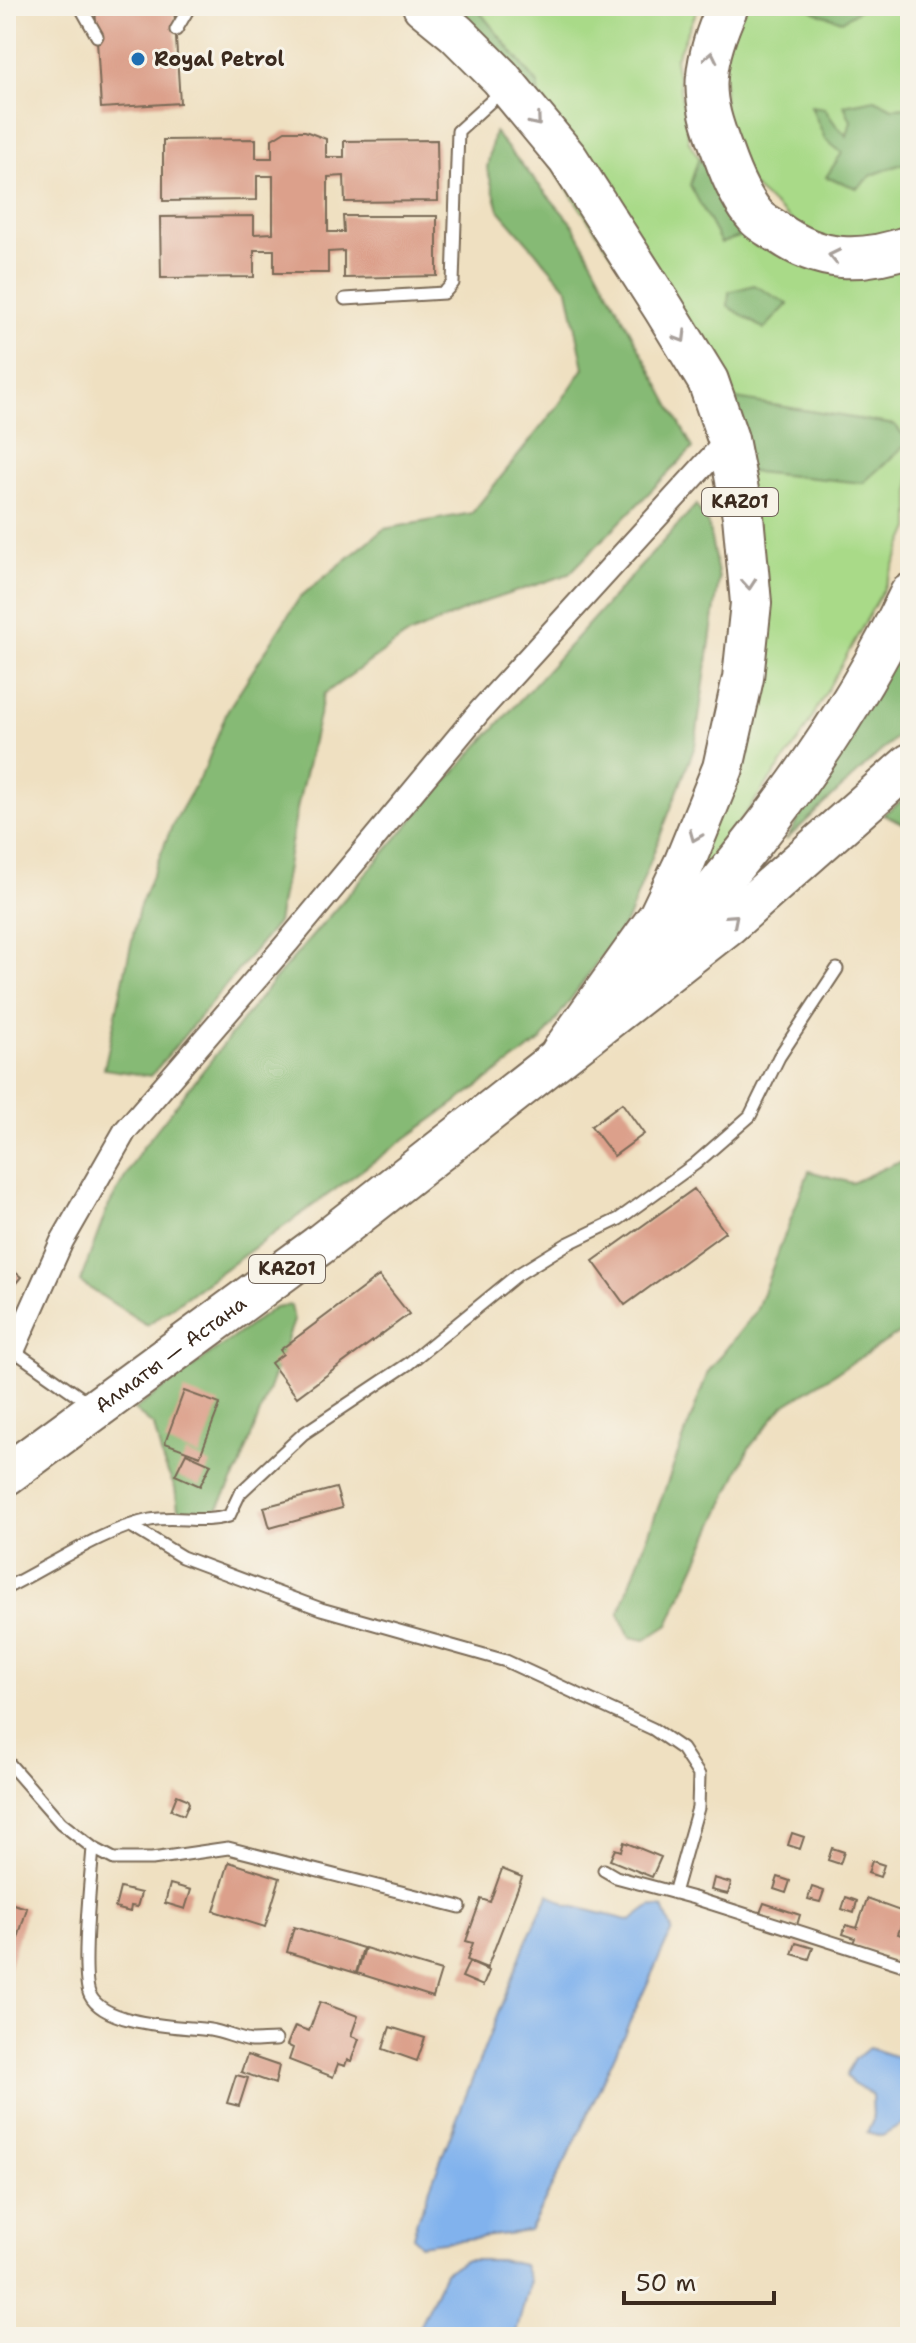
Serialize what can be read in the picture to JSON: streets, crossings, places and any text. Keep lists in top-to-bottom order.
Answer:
{
  "streets": {
    "highway": ["KАZ01", "Алматы — Астана"]
  },
  "crossings": [
    ["KАZ01", "Алматы — Астана"]
  ],
  "places": ["Royal Petrol"],
  "scale_bar": "50 m"
}
